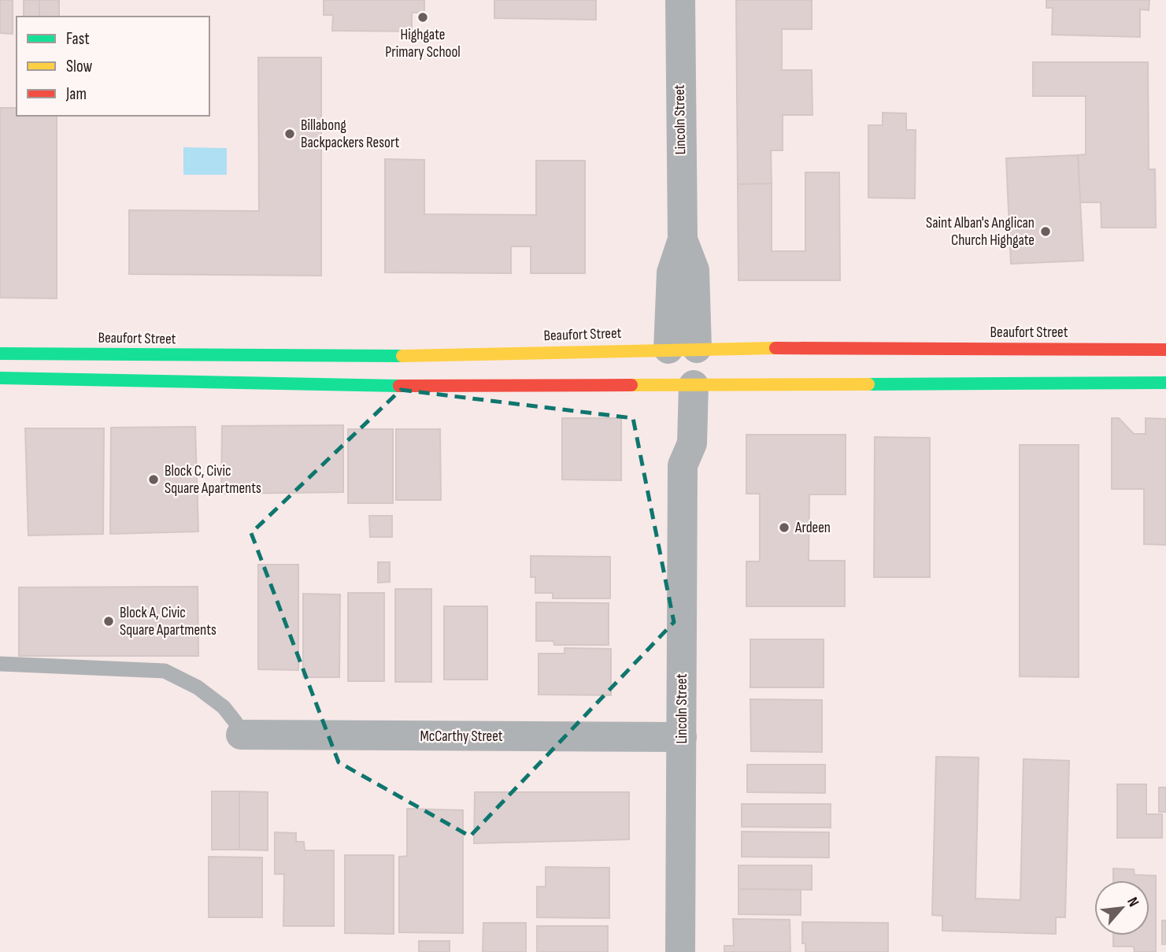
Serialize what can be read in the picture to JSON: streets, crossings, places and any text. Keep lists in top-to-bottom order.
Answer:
{
  "streets": {
    "main road": ["Beaufort Street"],
    "street": ["Lincoln Street", "McCarthy Street"]
  },
  "crossings": [
    ["Lincoln Street", "Beaufort Street"],
    ["Lincoln Street", "McCarthy Street"]
  ],
  "places": [
    "Highgate Primary School",
    "Billabong Backpackers Resort",
    "Saint Alban's Anglican Church Highgate",
    "Block C, Civic Square Apartments",
    "Ardeen",
    "Block A, Civic Square Apartments"
  ],
  "legend": ["Fast", "Slow", "Jam"],
  "north": "top right"
}
